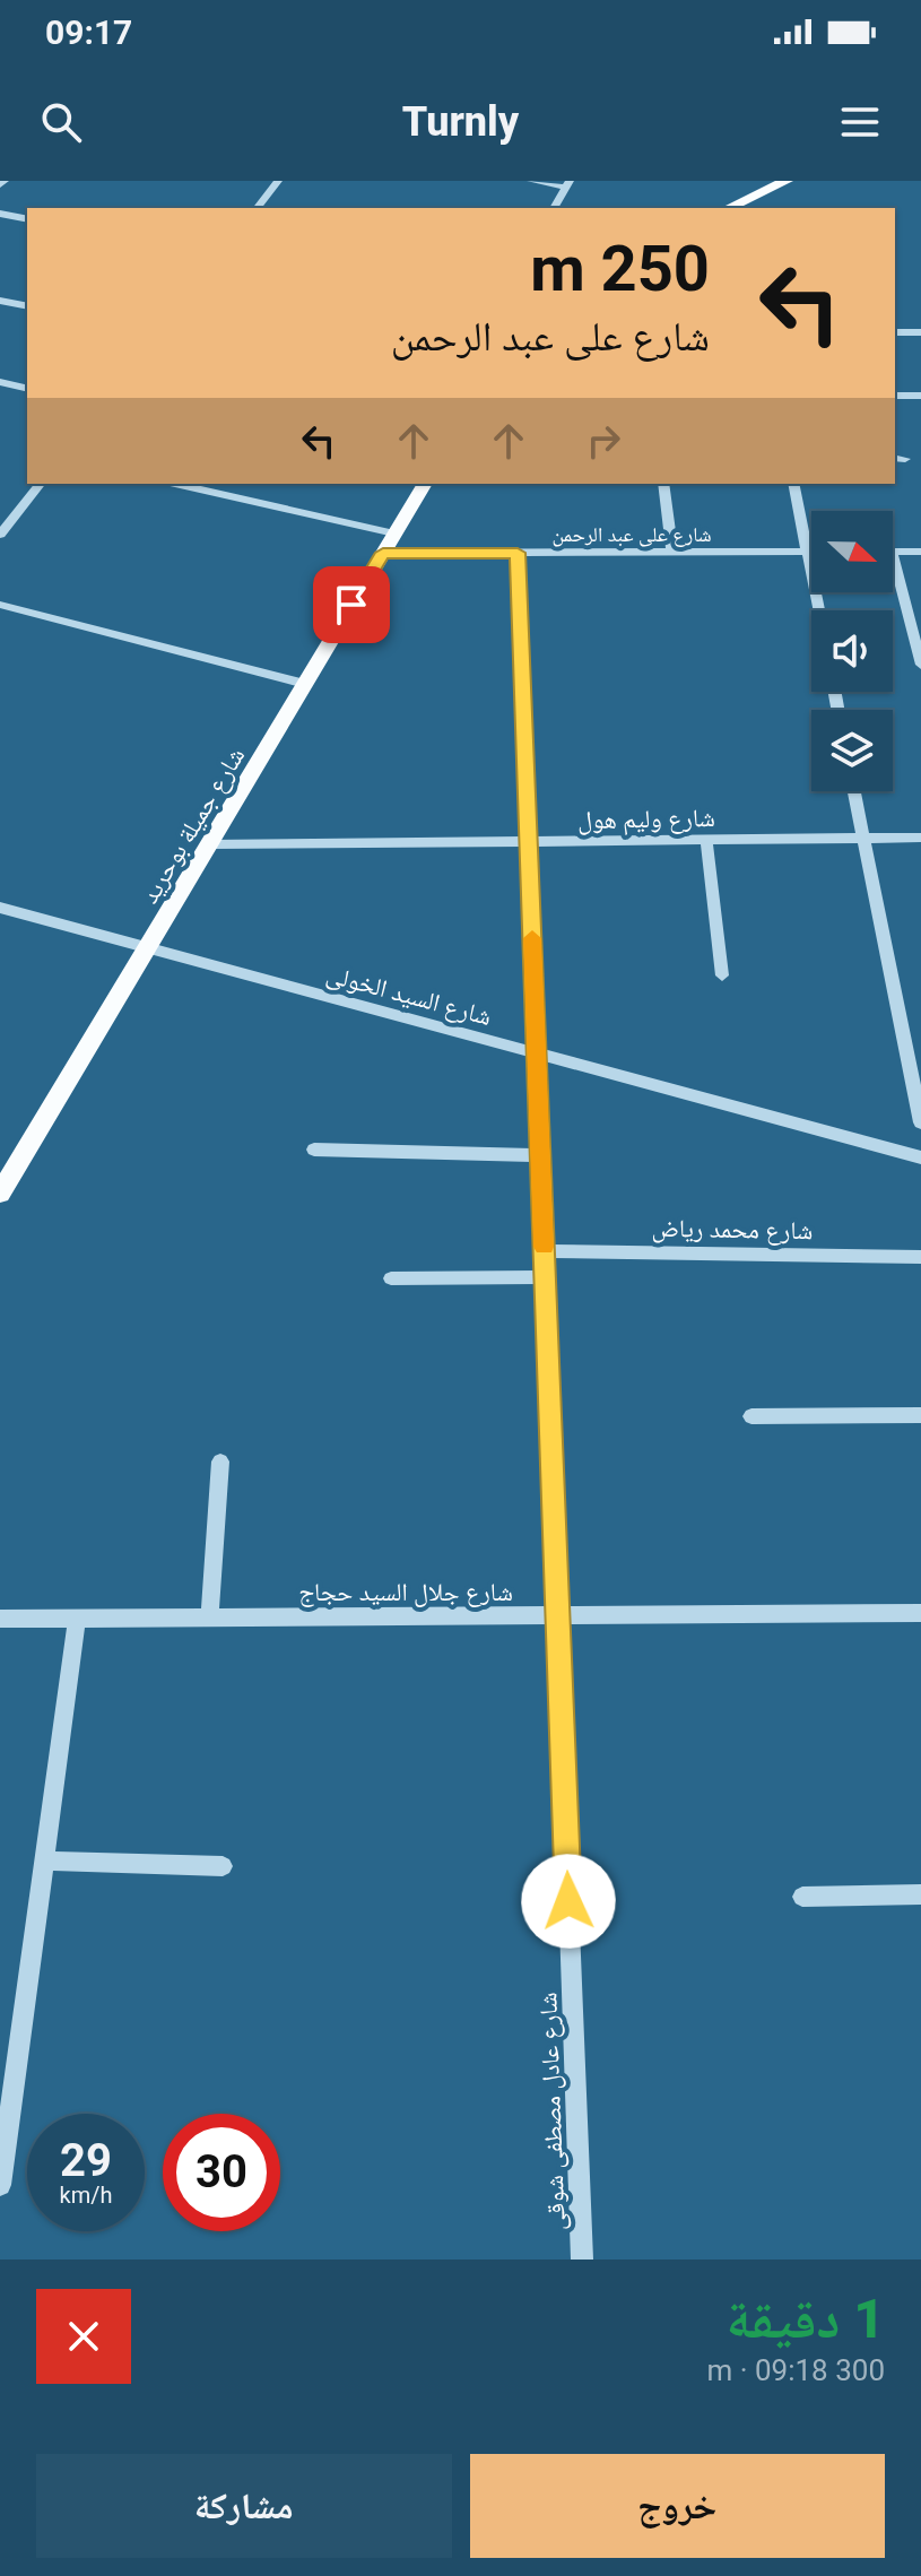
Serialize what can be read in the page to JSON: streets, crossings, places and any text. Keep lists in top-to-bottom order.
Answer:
{
  "streets": {
    "main road": ["شارع جميلة بوحريد"],
    "street": [
      "شارع على عبد الرحمن",
      "شارع وليم هول",
      "شارع السيد الخولى",
      "شارع محمد رياض",
      "شارع جلال السيد حجاج",
      "شارع عادل مصطفى شوقى"
    ]
  },
  "crossings": [
    ["شارع على عبد الرحمن", "شارع جميلة بوحريد"],
    ["شارع على عبد الرحمن", "شارع عادل مصطفى شوقى"],
    ["شارع وليم هول", "شارع جميلة بوحريد"],
    ["شارع وليم هول", "شارع عادل مصطفى شوقى"],
    ["شارع جميلة بوحريد", "شارع السيد الخولى"],
    ["شارع السيد الخولى", "شارع عادل مصطفى شوقى"],
    ["شارع محمد رياض", "شارع عادل مصطفى شوقى"],
    ["شارع جلال السيد حجاج", "شارع عادل مصطفى شوقى"]
  ],
  "north": "right",
  "page": {
    "status": "09:17",
    "header": "Turnly",
    "turn": ["250 m", "شارع على عبد الرحمن"],
    "speed": "29 km/h",
    "limit": "30",
    "heading": ["1 دقيقة", "300 m · 09:18"],
    "buttons": ["خروج", "مشاركة"]
  }
}
